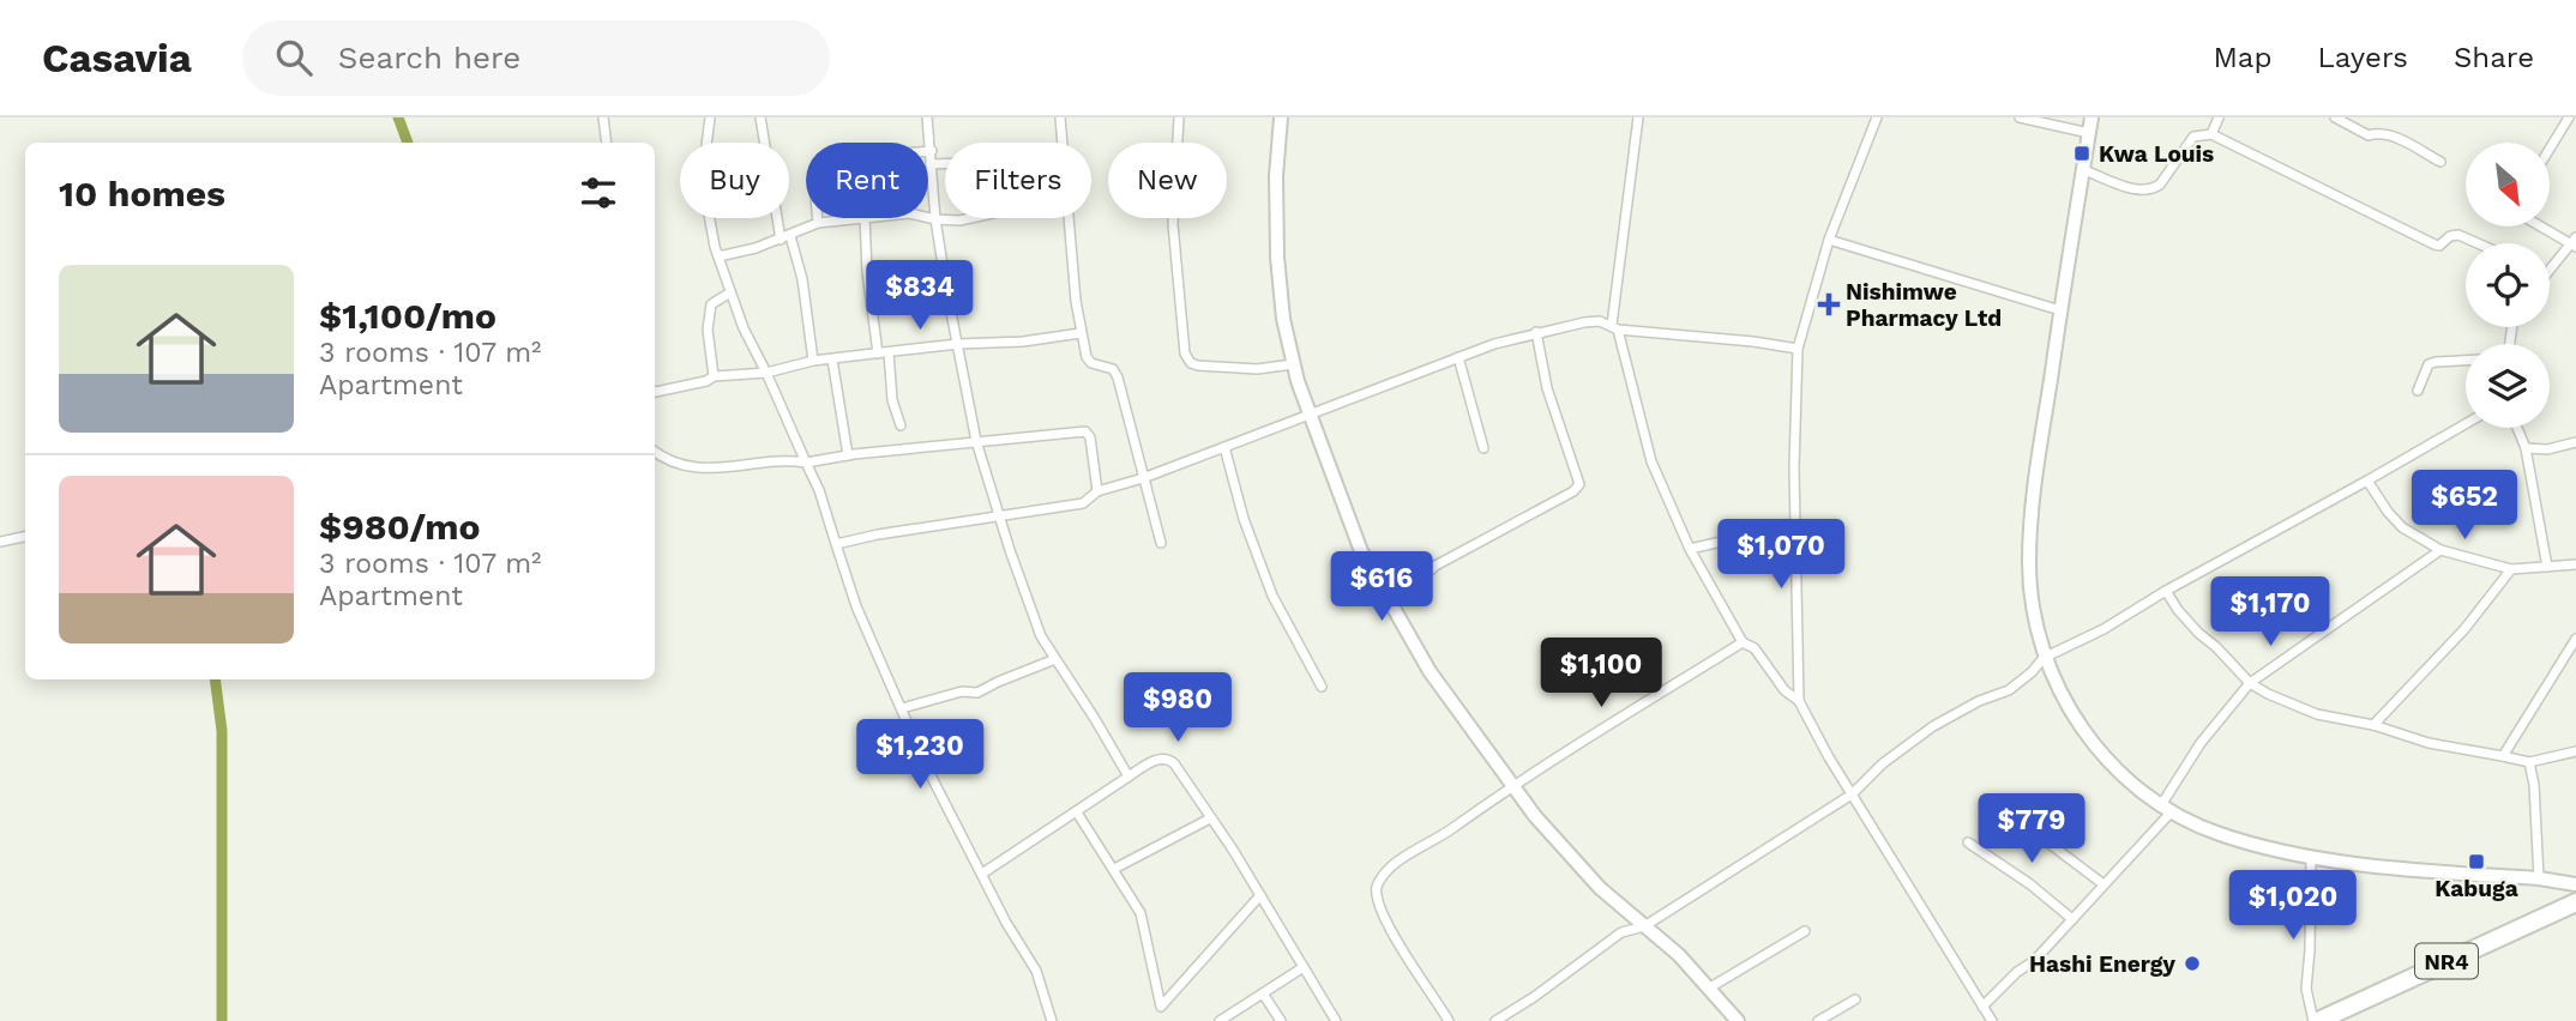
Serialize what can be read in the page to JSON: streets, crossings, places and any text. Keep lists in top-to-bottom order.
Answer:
{
  "streets": {
    "highway": ["NR4"]
  },
  "places": {
    "transit": ["Kwa Louis", "Kabuga"],
    "health": ["Nishimwe Pharmacy Ltd"],
    "other": ["Hashi Energy"]
  },
  "north": "bottom right",
  "page": {
    "header": "Casavia",
    "search": "Search here",
    "nav": ["Map", "Layers", "Share"],
    "chip": [
      "Buy",
      "Rent",
      "Filters",
      "New"
    ],
    "heading": "10 homes",
    "list": [
      {
        "name": "$1,100/mo",
        "note": "3 rooms · 107 m² · Apartment"
      },
      {
        "name": "$980/mo",
        "note": "3 rooms · 107 m² · Apartment"
      }
    ],
    "price": [
      "$834",
      "$652",
      "$1,070",
      "$616",
      "$1,170",
      "$1,100",
      "$980",
      "$1,230",
      "$779",
      "$1,020"
    ]
  }
}
